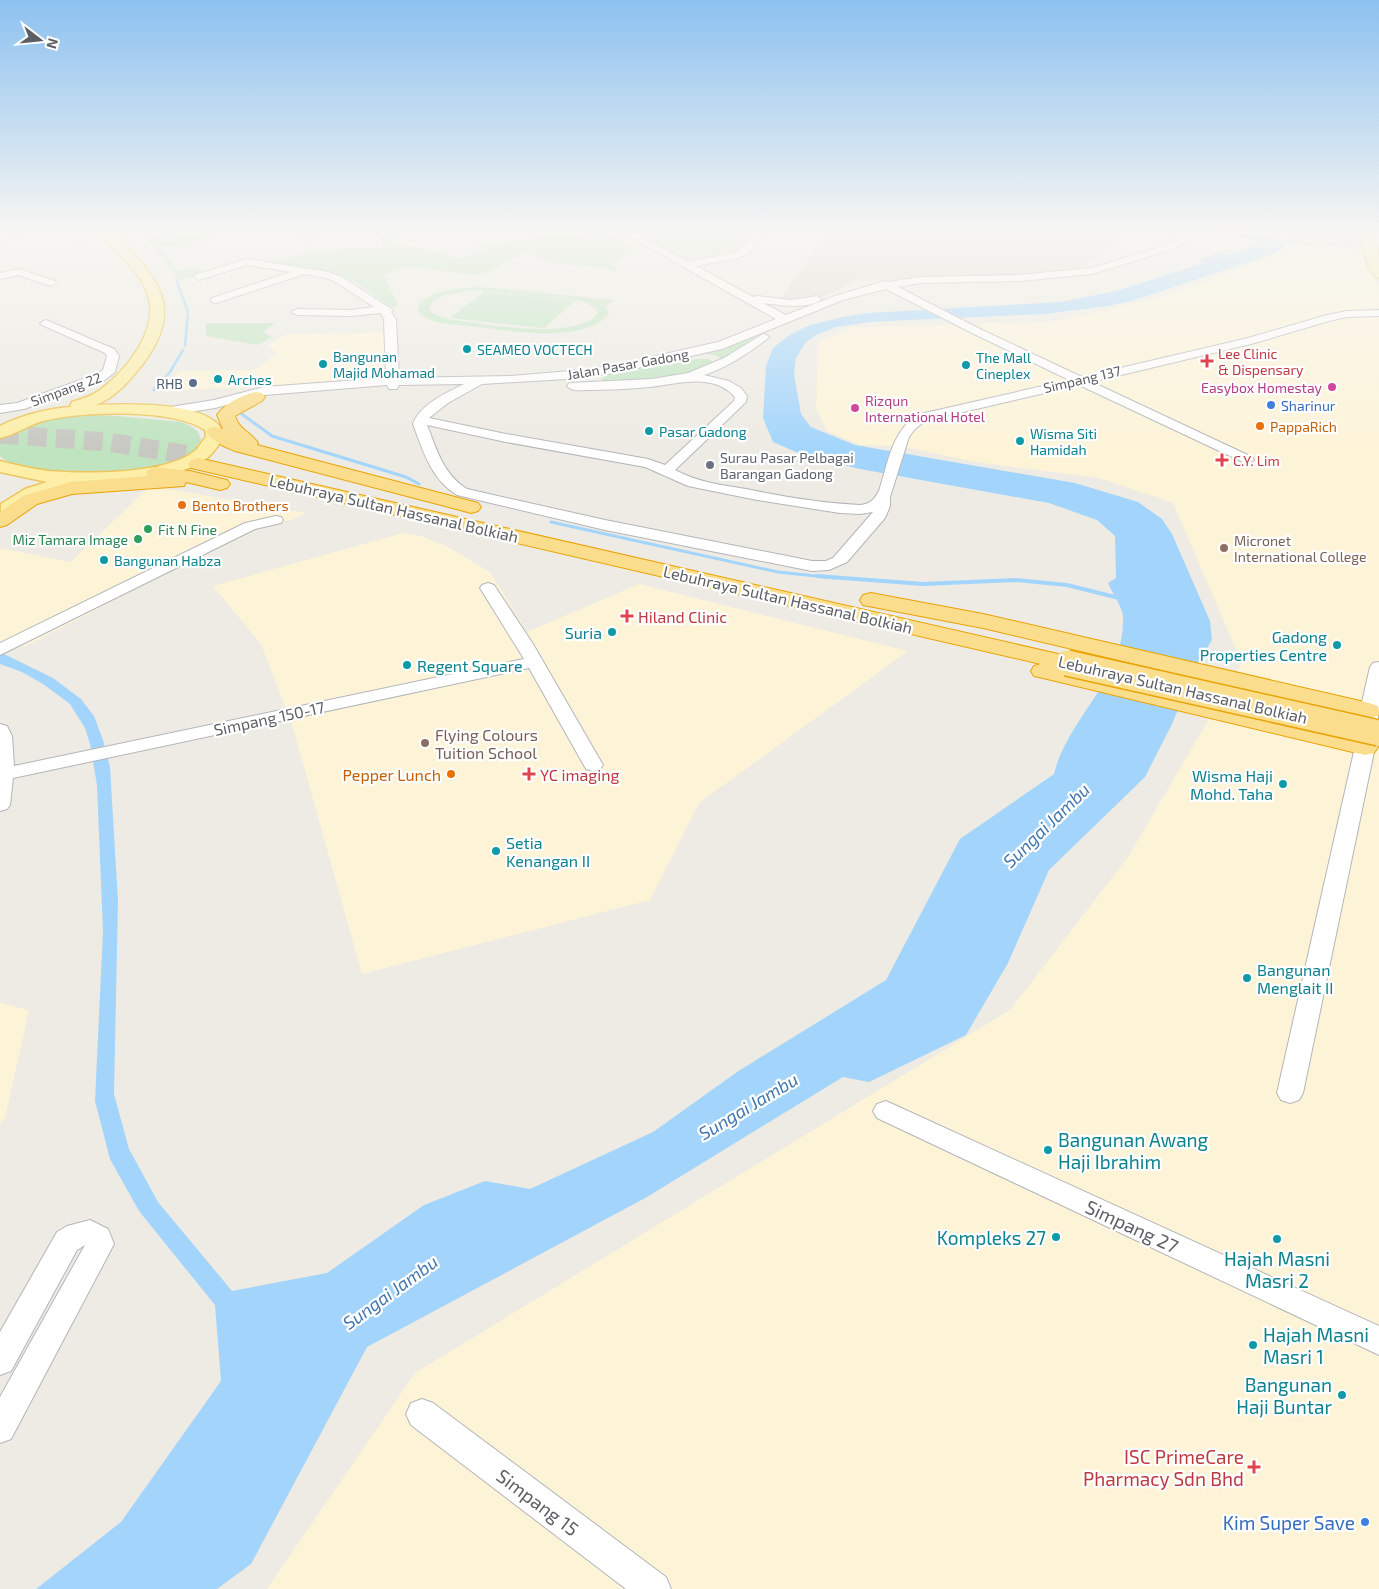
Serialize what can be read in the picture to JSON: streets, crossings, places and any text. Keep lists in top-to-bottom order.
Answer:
{
  "streets": {
    "highway": ["Lebuhraya Sultan Hassanal Bolkiah"],
    "street": [
      "Jalan Pasar Gadong",
      "Simpang 137",
      "Simpang 22",
      "Simpang 150-17",
      "Simpang 27",
      "Simpang 15"
    ]
  },
  "water": ["Sungai Jambu"],
  "places": {
    "other": [
      "SEAMEO VOCTECH",
      "Bangunan Majid Mohamad",
      "The Mall Cineplex",
      "Arches",
      "RHB",
      "Easybox Homestay",
      "Sharinur",
      "Rizqun International Hotel",
      "PappaRich",
      "Pasar Gadong",
      "Wisma Siti Hamidah",
      "Surau Pasar Pelbagai Barangan Gadong",
      "Bento Brothers",
      "Fit N Fine",
      "Miz Tamara Image",
      "Micronet International College",
      "Bangunan Habza",
      "Suria",
      "Gadong Properties Centre",
      "Regent Square",
      "Flying Colours Tuition School",
      "Pepper Lunch",
      "Wisma Haji Mohd. Taha",
      "Setia Kenangan II",
      "Bangunan Menglait II",
      "Bangunan Awang Haji Ibrahim",
      "Kompleks 27",
      "Hajah Masni Masri 2",
      "Hajah Masni Masri 1",
      "Bangunan Haji Buntar",
      "Kim Super Save"
    ],
    "health": [
      "Lee Clinic & Dispensary",
      "C.Y. Lim",
      "Hiland Clinic",
      "YC imaging",
      "ISC PrimeCare Pharmacy Sdn Bhd"
    ]
  },
  "north": "right"
}
